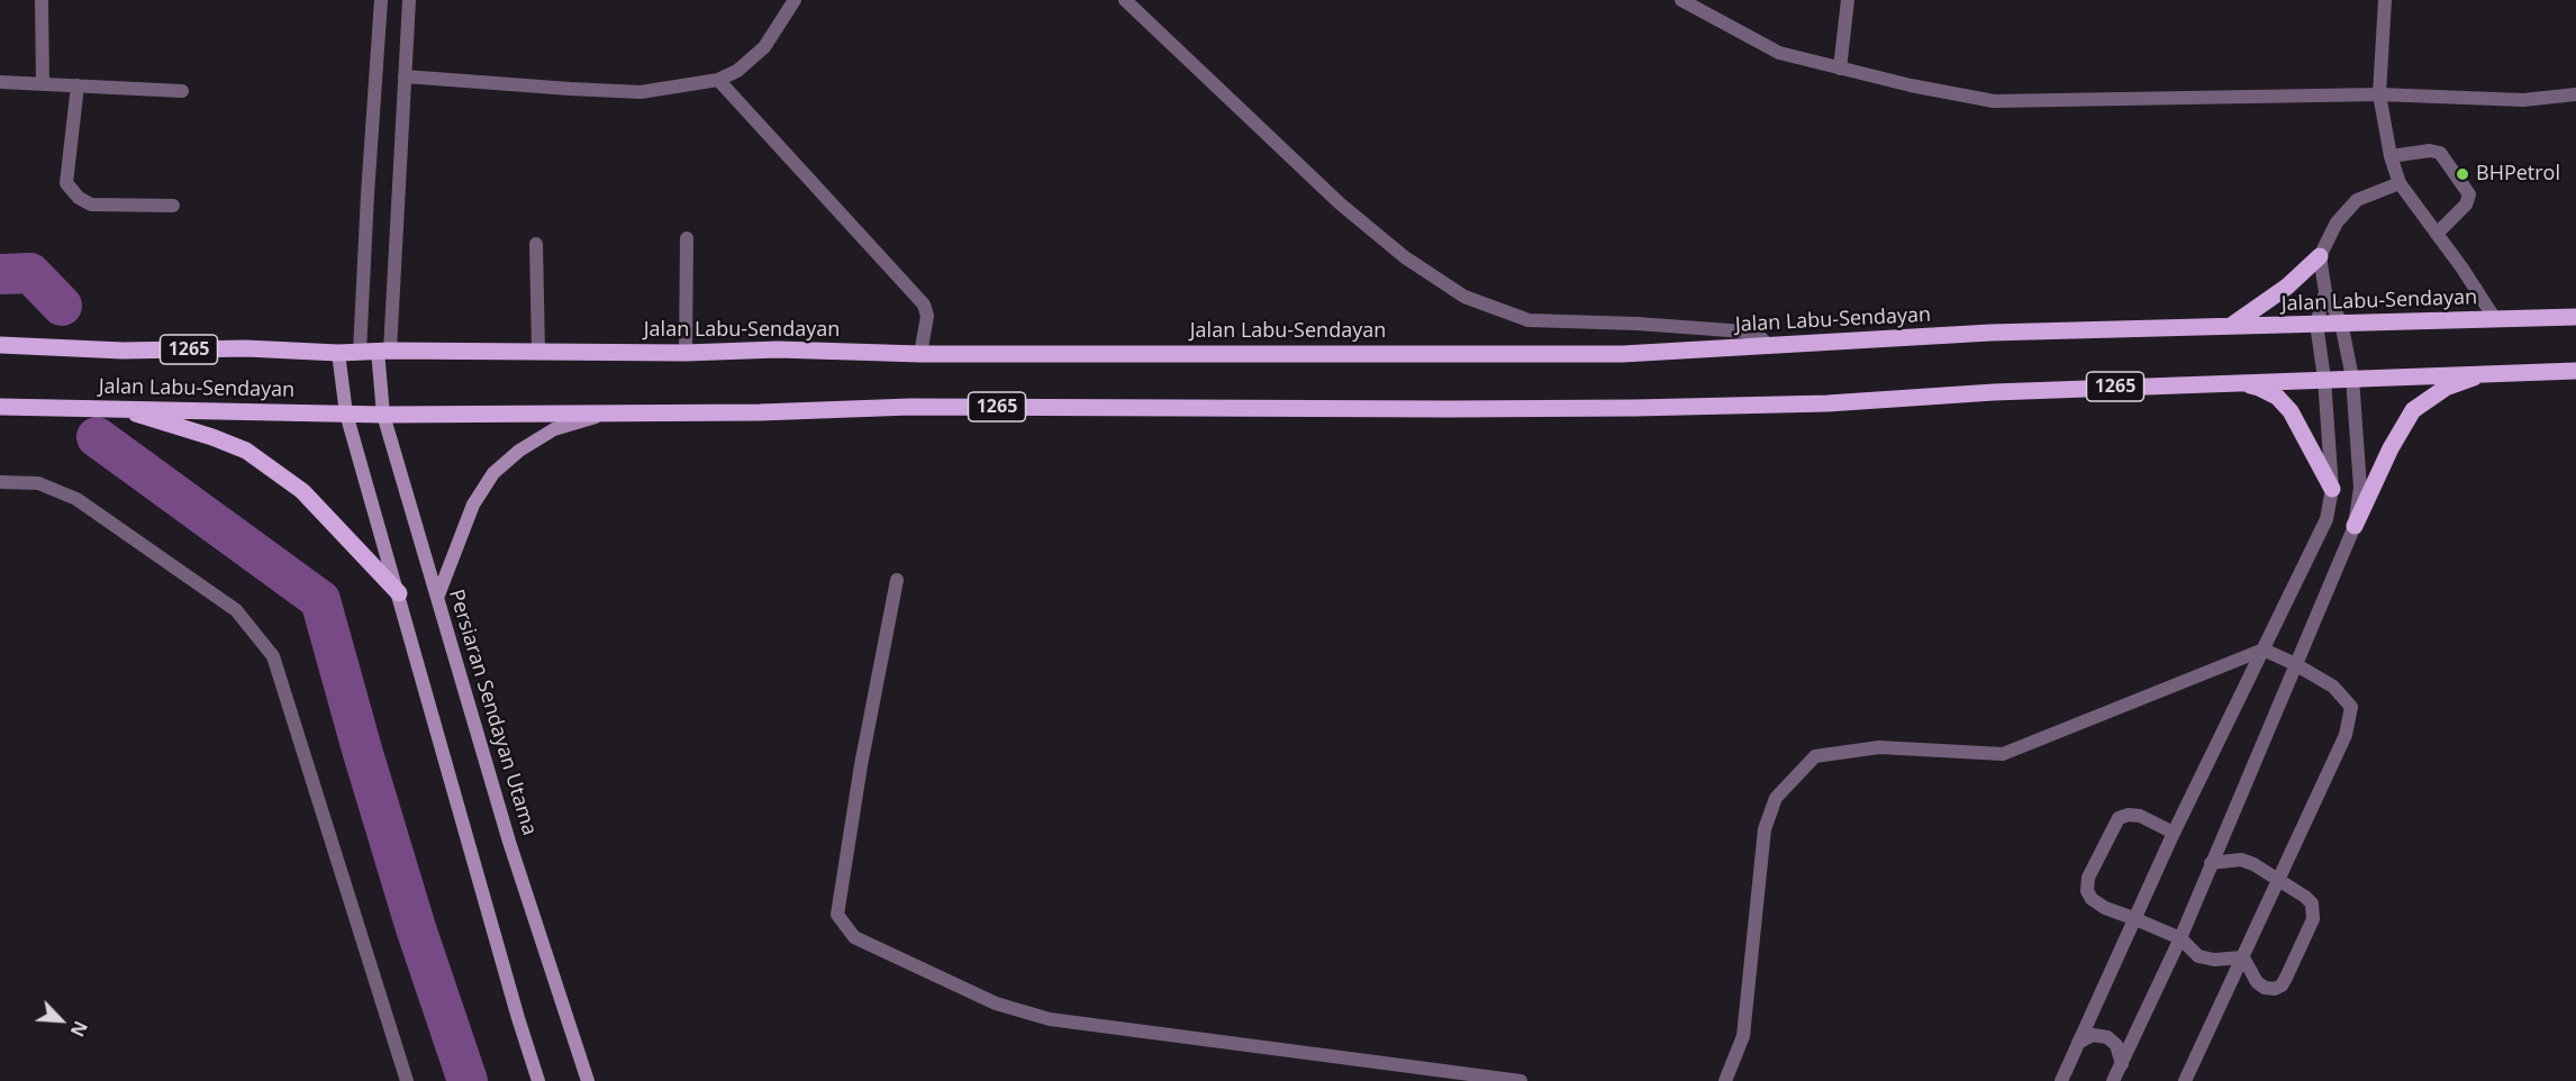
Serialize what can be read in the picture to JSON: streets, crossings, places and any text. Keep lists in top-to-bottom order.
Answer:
{
  "streets": {
    "main road": ["Jalan Labu-Sendayan", "1265", "Persiaran Sendayan Utama"]
  },
  "crossings": [
    ["Jalan Labu-Sendayan", "Persiaran Sendayan Utama"]
  ],
  "places": ["BHPetrol"],
  "north": "bottom right"
}
